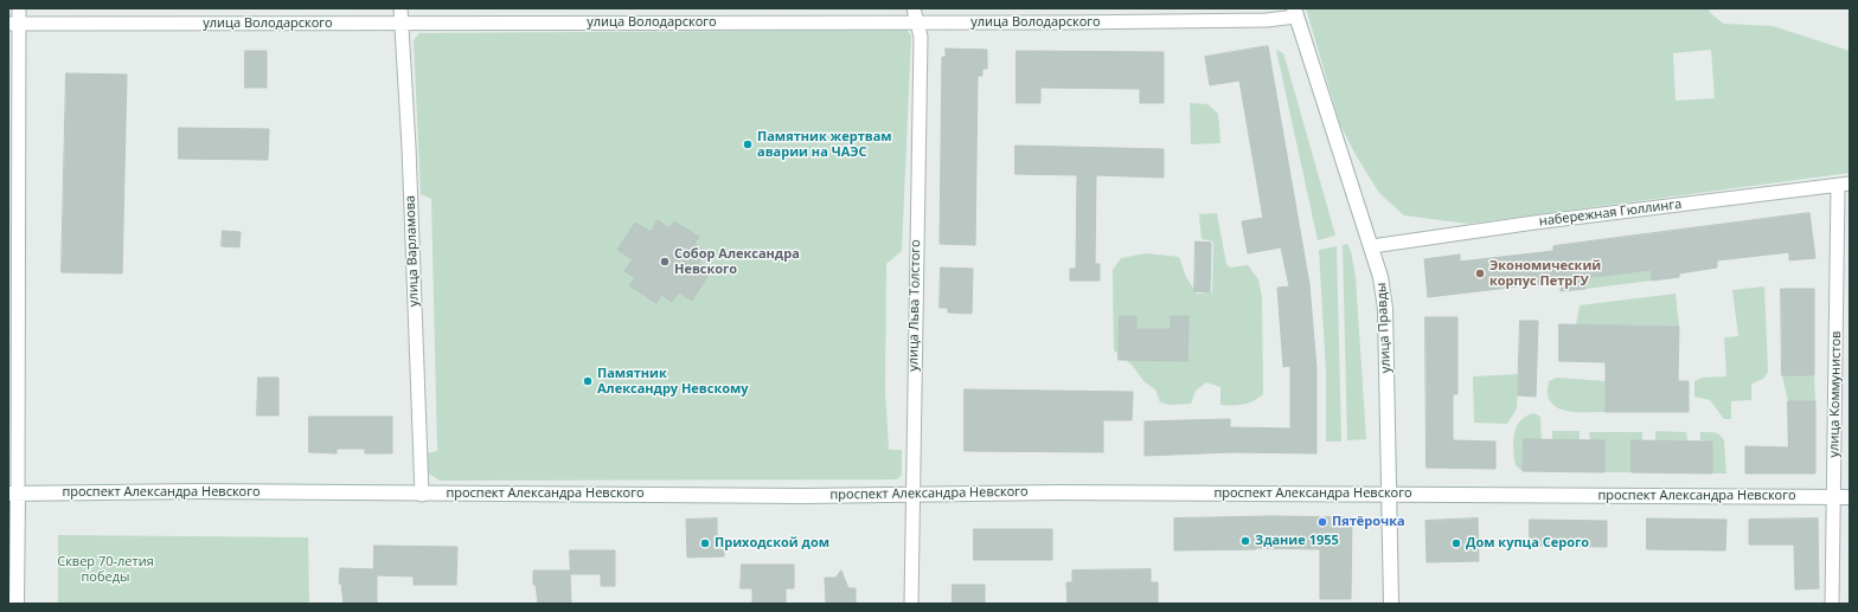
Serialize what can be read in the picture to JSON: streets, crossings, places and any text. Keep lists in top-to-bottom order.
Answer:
{
  "streets": {
    "main road": ["улица Правды", "проспект Александра Невского"],
    "street": [
      "улица Володарского",
      "набережная Гюллинга",
      "улица Варламова",
      "улица Льва Толстого",
      "улица Коммунистов"
    ]
  },
  "crossings": [
    ["улица Володарского", "улица Варламова"],
    ["улица Володарского", "улица Льва Толстого"],
    ["улица Володарского", "улица Правды"],
    ["набережная Гюллинга", "улица Правды"],
    ["набережная Гюллинга", "улица Коммунистов"],
    ["улица Варламова", "проспект Александра Невского"],
    ["улица Льва Толстого", "проспект Александра Невского"],
    ["улица Правды", "проспект Александра Невского"],
    ["улица Коммунистов", "проспект Александра Невского"]
  ],
  "parks": ["Сквер 70-летия победы"],
  "places": [
    "Памятник жертвам аварии на ЧАЭС",
    "Собор Александра Невского",
    "Экономический корпус ПетрГУ",
    "Памятник Александру Невскому",
    "Пятёрочка",
    "Здание 1955",
    "Приходской дом",
    "Дом купца Серого"
  ]
}
